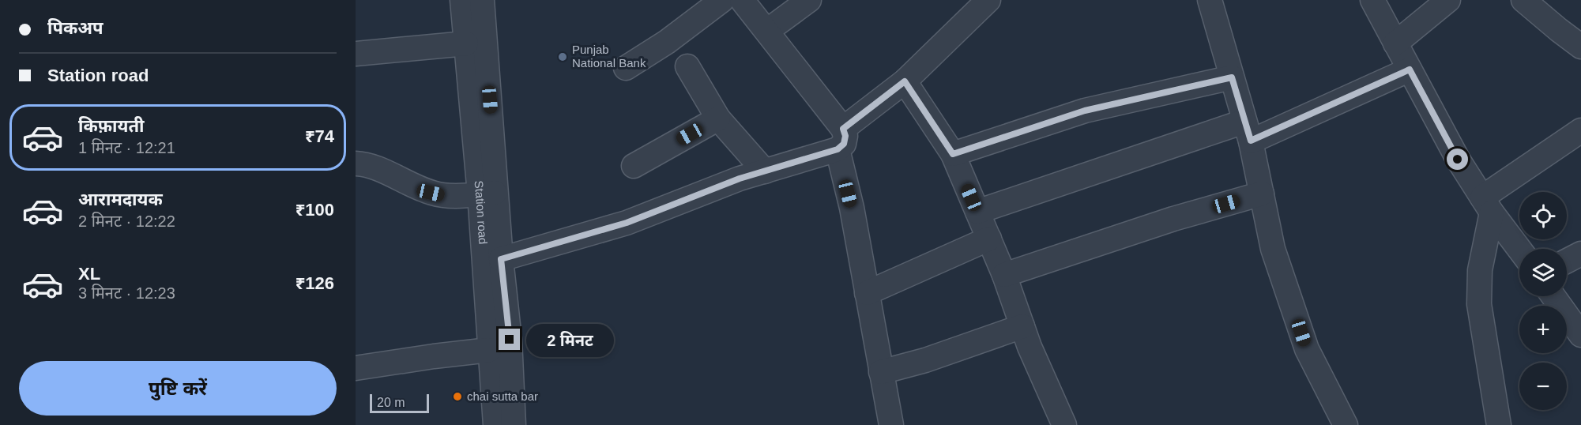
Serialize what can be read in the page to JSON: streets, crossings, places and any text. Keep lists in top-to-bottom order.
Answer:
{
  "streets": {
    "street": ["Station road"]
  },
  "places": ["Punjab National Bank", "chai sutta bar"],
  "scale_bar": "20 m",
  "page": {
    "banner": ["पिकअप", "Station road"],
    "list": [
      {
        "name": "किफ़ायती",
        "note": "1 मिनट · 12:21",
        "value": "₹74"
      },
      {
        "name": "आरामदायक",
        "note": "2 मिनट · 12:22",
        "value": "₹100"
      },
      {
        "name": "XL",
        "note": "3 मिनट · 12:23",
        "value": "₹126"
      }
    ],
    "map_buttons": ["+", "−"],
    "bubble": "2 मिनट",
    "buttons": "पुष्टि करें",
    "scale": "20 m"
  }
}
